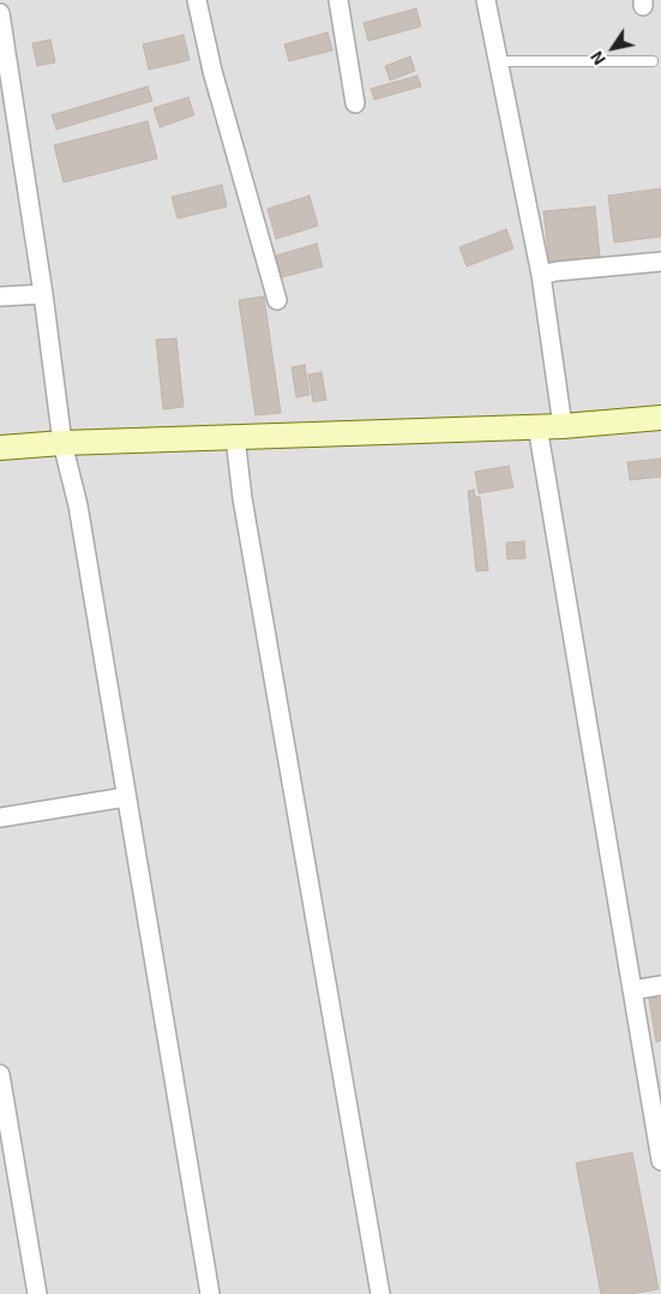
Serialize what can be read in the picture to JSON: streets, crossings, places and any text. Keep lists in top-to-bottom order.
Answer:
{
  "north": "bottom left"
}
